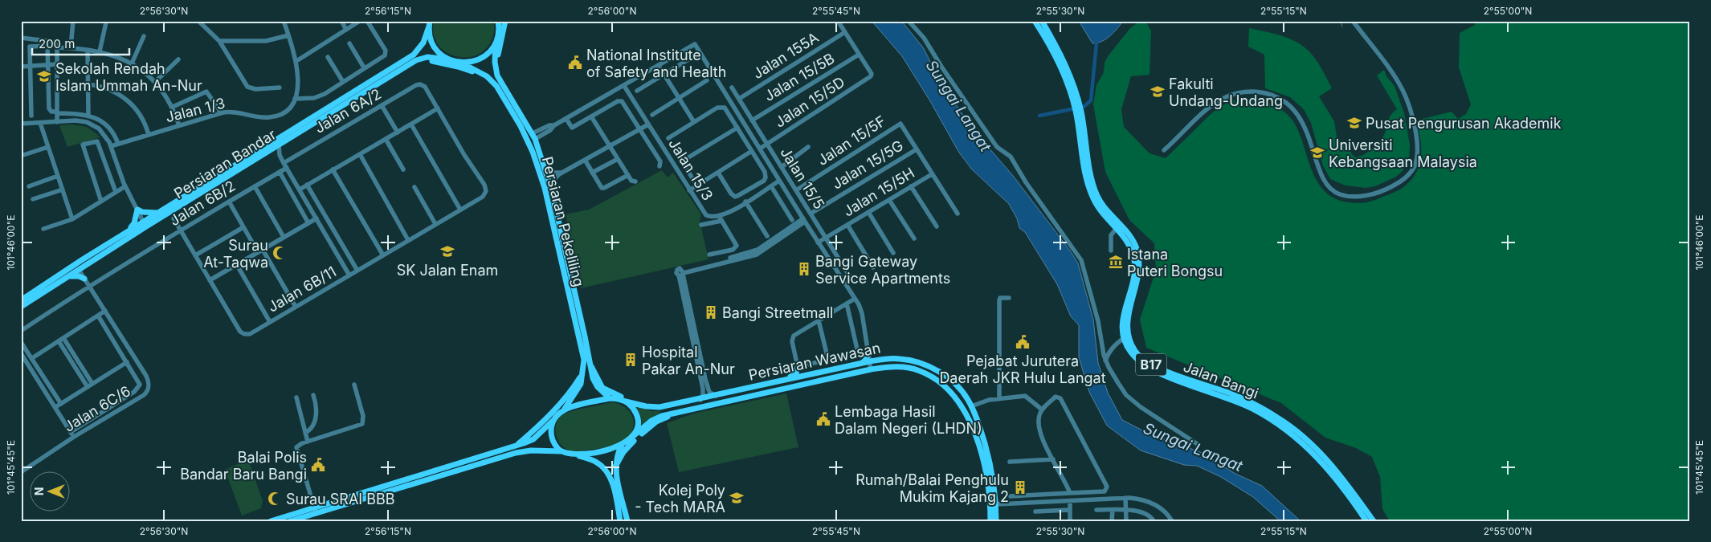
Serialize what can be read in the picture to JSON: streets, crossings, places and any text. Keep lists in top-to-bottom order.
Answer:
{
  "streets": {
    "main road": [
      "Persiaran Bandar",
      "Persiaran Pekeliling",
      "Persiaran Wawasan",
      "B17",
      "Jalan Bangi"
    ],
    "street": [
      "Jalan 155A",
      "Jalan 15/5B",
      "Jalan 15/5D",
      "Jalan 1/3",
      "Jalan 6A/2",
      "Jalan 15/5F",
      "Jalan 15/5G",
      "Jalan 15/3",
      "Jalan 15/5",
      "Jalan 15/5H",
      "Jalan 6B/2",
      "Jalan 6B/11",
      "Jalan 6C/6"
    ]
  },
  "crossings": [
    ["Jalan 155A", "Jalan 15/5"],
    ["Jalan 15/5B", "Jalan 15/5D"],
    ["Jalan 15/5B", "Jalan 15/5"],
    ["Jalan 15/5D", "Jalan 15/5"],
    ["Jalan 6A/2", "Jalan 6B/11"],
    ["Jalan 15/5F", "Jalan 15/5G"],
    ["Jalan 15/5F", "Jalan 15/5"],
    ["Persiaran Bandar", "Persiaran Pekeliling"],
    ["Persiaran Bandar", "Jalan 6C/6"],
    ["Jalan 15/5G", "Jalan 15/5"],
    ["Jalan 15/5", "Jalan 15/5H"],
    ["Jalan 6B/2", "Jalan 6B/11"],
    ["Jalan 6B/2", "Jalan 6C/6"],
    ["Persiaran Pekeliling", "Persiaran Wawasan"]
  ],
  "water": ["Sungai Langat"],
  "places": {
    "public building": [
      "National Institute of Safety and Health",
      "Pejabat Jurutera Daerah JKR Hulu Langat",
      "Lembaga Hasil Dalam Negeri (LHDN)",
      "Balai Polis Bandar Baru Bangi"
    ],
    "school or university": [
      "Sekolah Rendah Islam Ummah An-Nur",
      "Fakulti Undang-Undang",
      "Pusat Pengurusan Akademik",
      "Universiti Kebangsaan Malaysia",
      "SK Jalan Enam",
      "Kolej Poly - Tech MARA"
    ],
    "mosque": ["Surau At-Taqwa", "Surau SRAI BBB"],
    "museum": ["Istana Puteri Bongsu"],
    "building": [
      "Bangi Gateway Service Apartments",
      "Bangi Streetmall",
      "Hospital Pakar An-Nur",
      "Rumah/Balai Penghulu Mukim Kajang 2"
    ]
  },
  "scale_bar": "200 m",
  "north": "left",
  "coordinates": [
    "2°56'30\"N",
    "2°56'15\"N",
    "2°56'00\"N",
    "2°55'45\"N",
    "2°55'30\"N",
    "2°55'15\"N",
    "2°55'00\"N",
    "101°46'00\"E",
    "101°45'45\"E"
  ]
}
